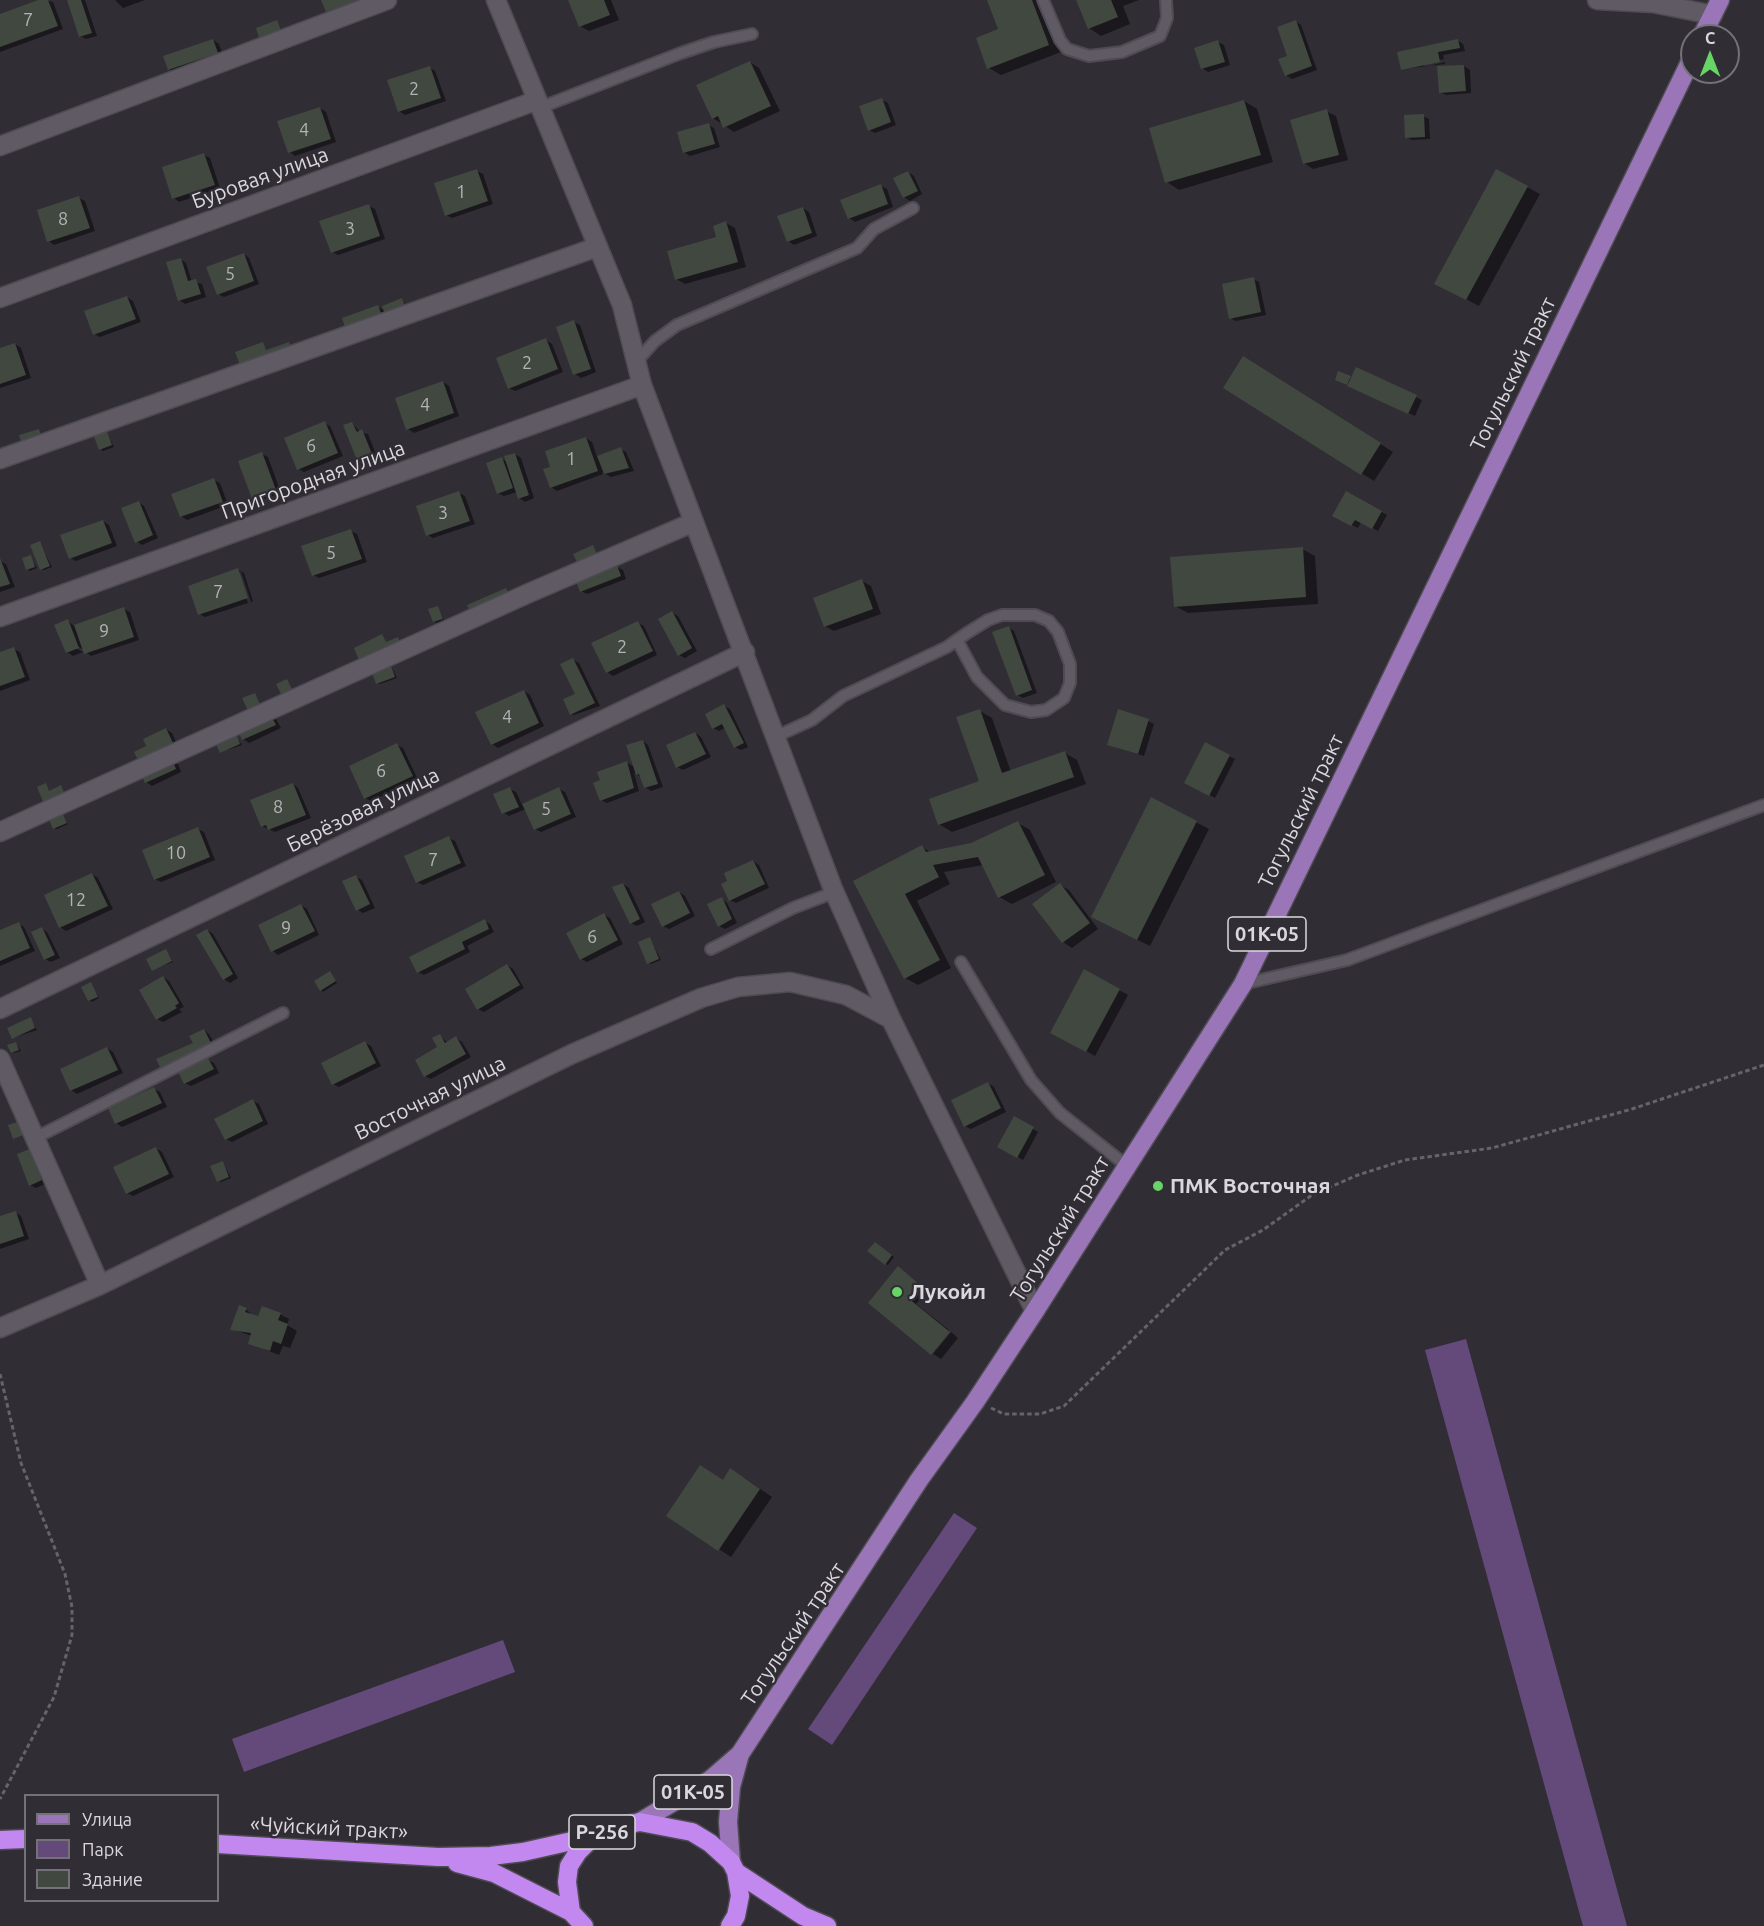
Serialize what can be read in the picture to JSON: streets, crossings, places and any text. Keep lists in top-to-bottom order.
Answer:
{
  "streets": {
    "highway": ["«Чуйский тракт»", "Р-256"],
    "main road": ["Тогульский тракт", "01К-05"],
    "street": [
      "Буровая улица",
      "Пригородная улица",
      "Берёзовая улица",
      "Восточная улица"
    ]
  },
  "crossings": [
    ["Тогульский тракт", "01К-05"],
    ["01К-05", "«Чуйский тракт»"]
  ],
  "places": ["ПМК Восточная", "Лукойл"],
  "house_numbers": [
    "7",
    "2",
    "4",
    "1",
    "8",
    "3",
    "5",
    "2",
    "4",
    "6",
    "1",
    "3",
    "5",
    "7",
    "9",
    "2",
    "4",
    "6",
    "8",
    "5",
    "10",
    "7",
    "12",
    "9",
    "6"
  ],
  "legend": ["Улица", "Парк", "Здание"],
  "north": "top"
}
